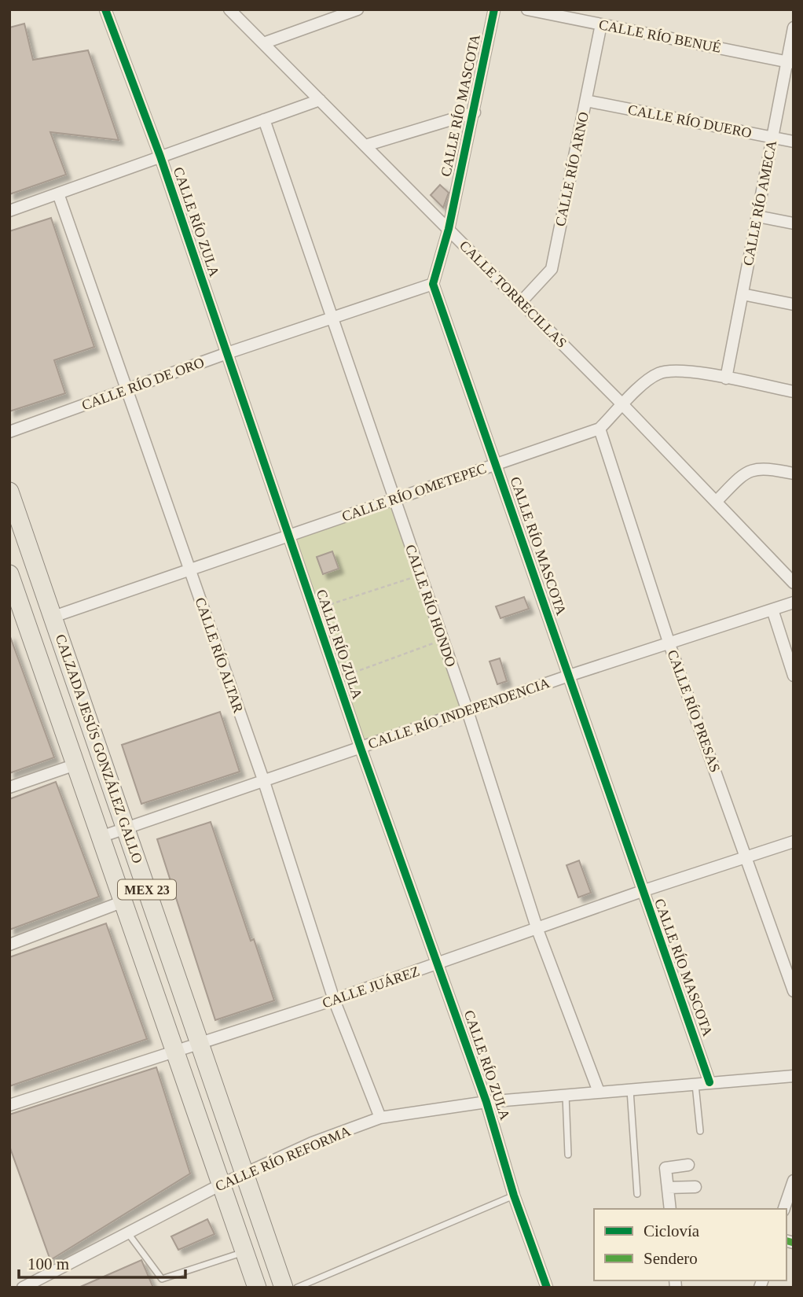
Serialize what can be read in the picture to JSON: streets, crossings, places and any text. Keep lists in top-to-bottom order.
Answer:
{
  "streets": {
    "main road": ["CALZADA JESÚS GONZÁLEZ GALLO", "MEX 23"],
    "street": [
      "CALLE RÍO BENUÉ",
      "CALLE RÍO MASCOTA",
      "CALLE RÍO DUERO",
      "CALLE RÍO ARNO",
      "CALLE RÍO AMECA",
      "CALLE RÍO ZULA",
      "CALLE TORRECILLAS",
      "CALLE RÍO DE ORO",
      "CALLE RÍO OMETEPEC",
      "CALLE RÍO HONDO",
      "CALLE RÍO ALTAR",
      "CALLE RÍO PRESAS",
      "CALLE RÍO INDEPENDENCIA",
      "CALLE JUÁREZ",
      "CALLE RÍO REFORMA"
    ]
  },
  "crossings": [
    ["CALLE RÍO BENUÉ", "CALLE RÍO ARNO"],
    ["CALLE RÍO BENUÉ", "CALLE RÍO AMECA"],
    ["CALLE RÍO MASCOTA", "CALLE TORRECILLAS"],
    ["CALLE RÍO MASCOTA", "CALLE RÍO DE ORO"],
    ["CALLE RÍO MASCOTA", "CALLE RÍO OMETEPEC"],
    ["CALLE RÍO MASCOTA", "CALLE RÍO INDEPENDENCIA"],
    ["CALLE RÍO MASCOTA", "CALLE JUÁREZ"],
    ["CALLE RÍO MASCOTA", "CALLE RÍO REFORMA"],
    ["CALLE RÍO DUERO", "CALLE RÍO ARNO"],
    ["CALLE RÍO DUERO", "CALLE RÍO AMECA"],
    ["CALLE RÍO ARNO", "CALLE TORRECILLAS"],
    ["CALLE RÍO AMECA", "CALLE RÍO OMETEPEC"],
    ["CALLE RÍO ZULA", "CALLE RÍO DE ORO"],
    ["CALLE RÍO ZULA", "CALLE RÍO OMETEPEC"],
    ["CALLE RÍO ZULA", "CALLE RÍO INDEPENDENCIA"],
    ["CALLE RÍO ZULA", "CALLE JUÁREZ"],
    ["CALLE RÍO ZULA", "CALLE RÍO REFORMA"],
    ["CALLE TORRECILLAS", "CALLE RÍO OMETEPEC"],
    ["CALLE RÍO DE ORO", "CALLE RÍO HONDO"],
    ["CALLE RÍO DE ORO", "CALLE RÍO ALTAR"],
    ["CALLE RÍO OMETEPEC", "CALLE RÍO HONDO"],
    ["CALLE RÍO OMETEPEC", "CALLE RÍO ALTAR"],
    ["CALLE RÍO OMETEPEC", "CALLE RÍO PRESAS"],
    ["CALLE RÍO OMETEPEC", "CALZADA JESÚS GONZÁLEZ GALLO"],
    ["CALLE RÍO HONDO", "CALLE RÍO INDEPENDENCIA"],
    ["CALLE RÍO HONDO", "CALLE JUÁREZ"],
    ["CALLE RÍO HONDO", "CALLE RÍO REFORMA"],
    ["CALLE RÍO ALTAR", "CALLE RÍO INDEPENDENCIA"],
    ["CALLE RÍO ALTAR", "CALLE JUÁREZ"],
    ["CALLE RÍO ALTAR", "CALLE RÍO REFORMA"],
    ["CALLE RÍO PRESAS", "CALLE RÍO INDEPENDENCIA"],
    ["CALLE RÍO PRESAS", "CALLE JUÁREZ"],
    ["CALLE RÍO INDEPENDENCIA", "CALZADA JESÚS GONZÁLEZ GALLO"],
    ["CALZADA JESÚS GONZÁLEZ GALLO", "CALLE JUÁREZ"],
    ["CALZADA JESÚS GONZÁLEZ GALLO", "CALLE RÍO REFORMA"]
  ],
  "legend": ["Ciclovía", "Sendero"],
  "scale_bar": "100 m"
}
